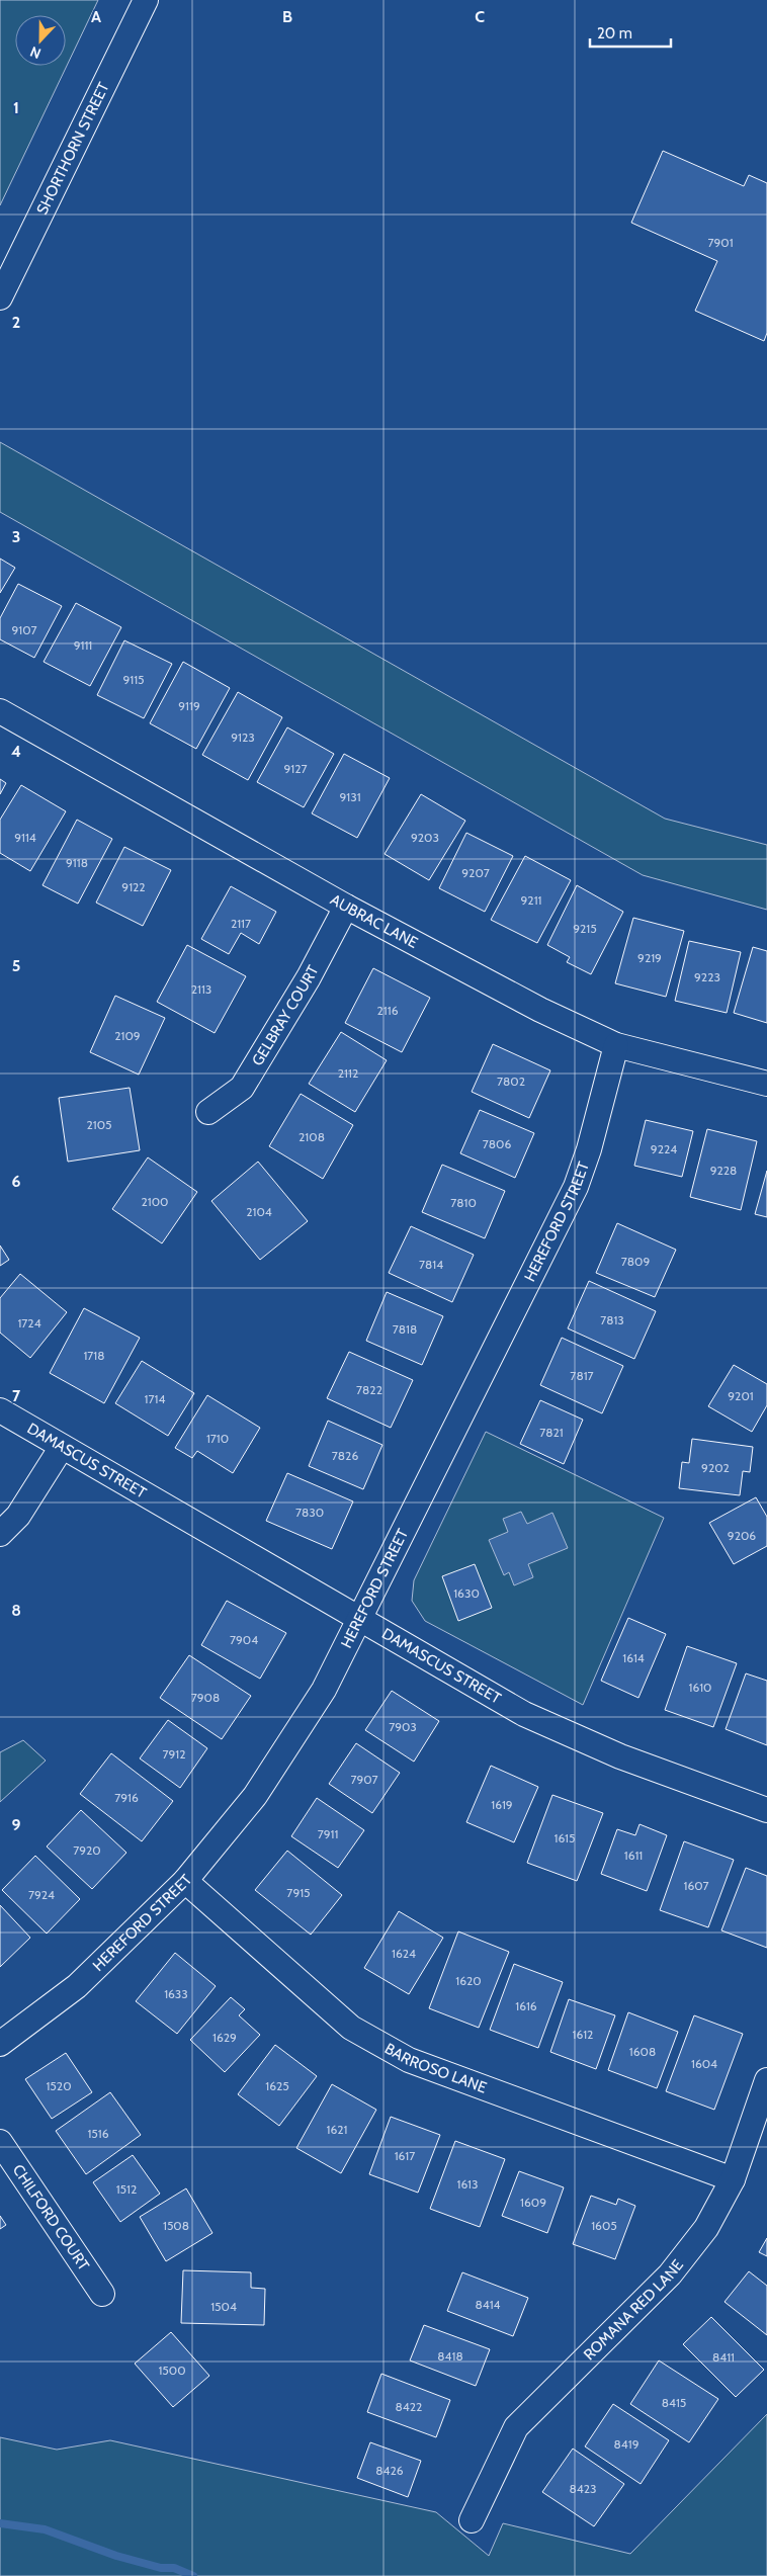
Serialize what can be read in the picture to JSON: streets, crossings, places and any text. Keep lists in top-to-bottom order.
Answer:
{
  "streets": {
    "street": [
      "SHORTHORN STREET",
      "AUBRAC LANE",
      "GELBRAY COURT",
      "HEREFORD STREET",
      "DAMASCUS STREET",
      "BARROSO LANE",
      "CHILFORD COURT",
      "ROMANA RED LANE"
    ]
  },
  "crossings": [
    ["AUBRAC LANE", "GELBRAY COURT"],
    ["AUBRAC LANE", "HEREFORD STREET"],
    ["HEREFORD STREET", "DAMASCUS STREET"],
    ["HEREFORD STREET", "BARROSO LANE"],
    ["BARROSO LANE", "ROMANA RED LANE"]
  ],
  "house_numbers": [
    "7901",
    "9107",
    "9111",
    "9115",
    "9119",
    "9123",
    "9127",
    "9131",
    "9114",
    "9203",
    "9118",
    "9207",
    "9122",
    "9211",
    "2117",
    "9215",
    "9219",
    "9223",
    "2113",
    "2116",
    "2109",
    "2112",
    "7802",
    "2105",
    "2108",
    "7806",
    "9224",
    "9228",
    "2100",
    "7810",
    "2104",
    "7809",
    "7814",
    "7813",
    "1724",
    "7818",
    "1718",
    "7817",
    "7822",
    "9201",
    "1714",
    "7821",
    "1710",
    "7826",
    "9202",
    "7830",
    "9206",
    "1630",
    "7904",
    "1614",
    "1610",
    "7908",
    "7903",
    "7912",
    "7907",
    "7916",
    "1619",
    "7911",
    "1615",
    "7920",
    "1611",
    "1607",
    "7915",
    "7924",
    "1624",
    "1620",
    "1633",
    "1616",
    "1612",
    "1629",
    "1608",
    "1604",
    "1520",
    "1625",
    "1621",
    "1516",
    "1617",
    "1613",
    "1512",
    "1609",
    "1508",
    "1605",
    "8414",
    "1504",
    "8418",
    "8411",
    "1500",
    "8415",
    "8422",
    "8419",
    "8426",
    "8423"
  ],
  "scale_bar": "20 m",
  "north": "bottom",
  "grid": {
    "columns": ["A", "B", "C"],
    "rows": [
      "1",
      "2",
      "3",
      "4",
      "5",
      "6",
      "7",
      "8",
      "9"
    ]
  }
}
